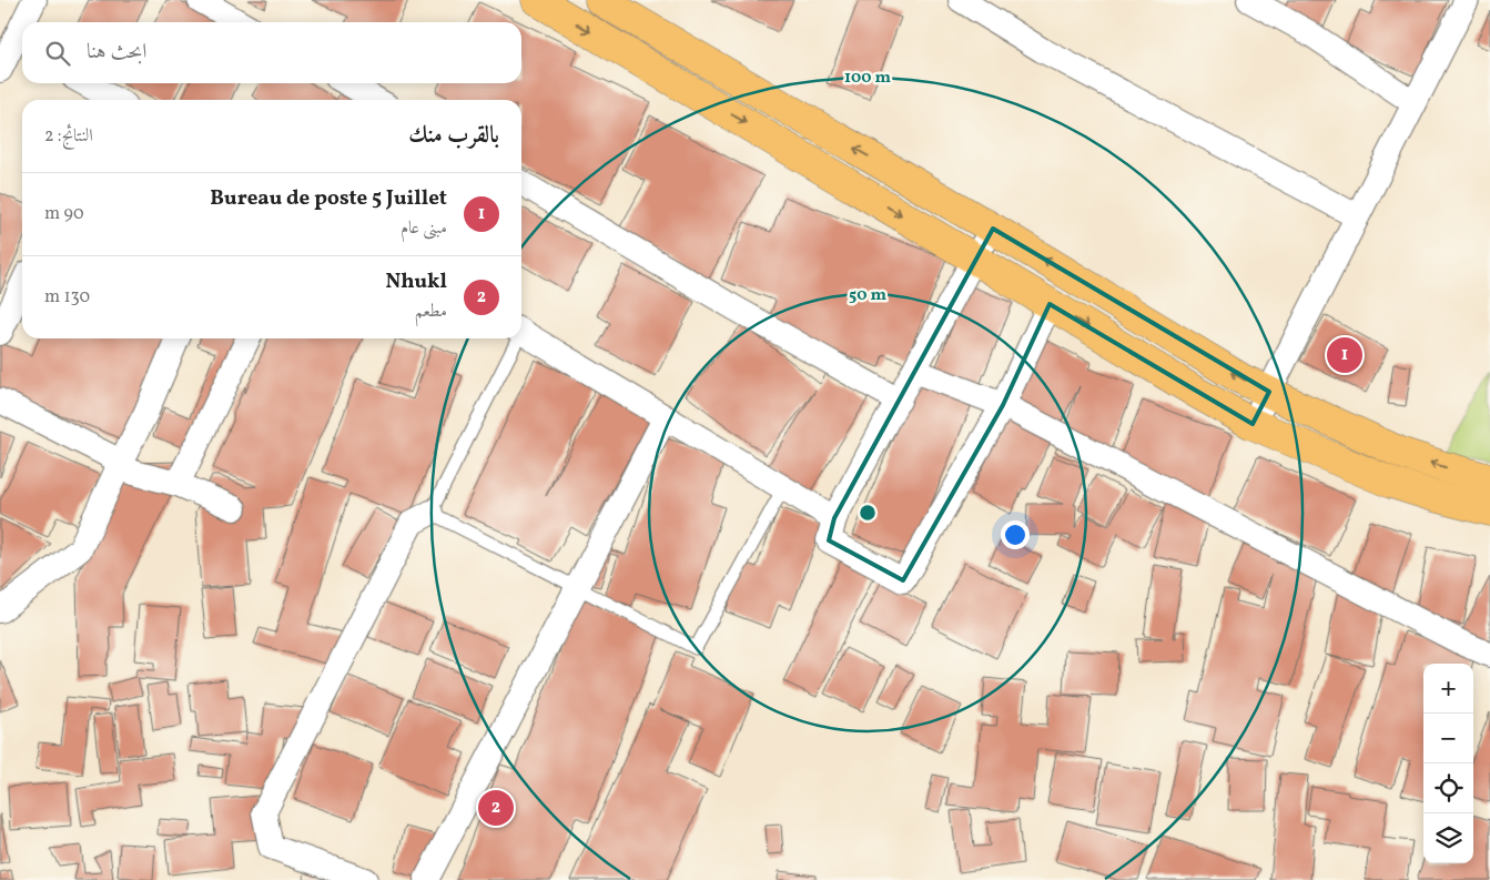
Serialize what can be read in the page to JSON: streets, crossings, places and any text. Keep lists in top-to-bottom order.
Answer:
{
  "page": {
    "search": "ابحث هنا",
    "heading": ["بالقرب منك", "النتائج: 2"],
    "list": [
      {
        "mark": "1",
        "name": "Bureau de poste 5 Juillet",
        "note": "مبنى عام",
        "value": "90 m"
      },
      {
        "mark": "2",
        "name": "Nhukl",
        "note": "مطعم",
        "value": "130 m"
      }
    ],
    "pins": ["1", "2"],
    "map_buttons": ["+", "−"]
  },
  "rings": ["100 m", "50 m"]
}
